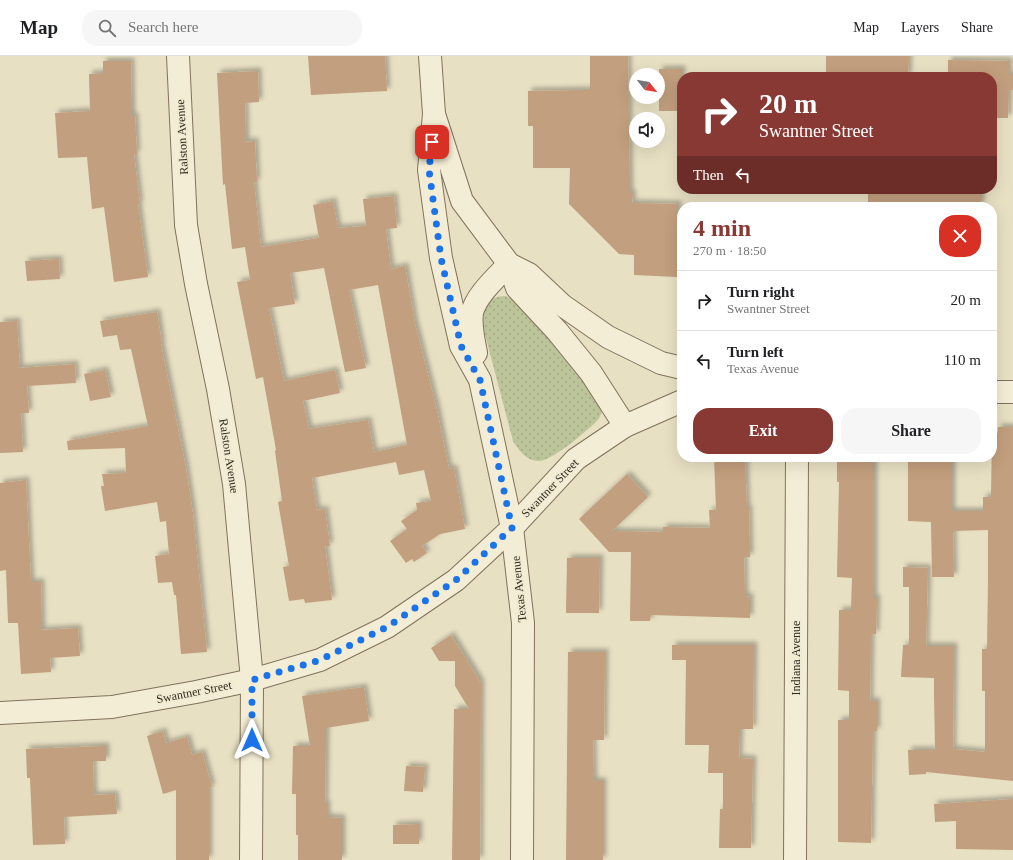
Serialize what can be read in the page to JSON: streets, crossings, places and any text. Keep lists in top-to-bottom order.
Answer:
{
  "streets": {
    "street": [
      "Ralston Avenue",
      "Swantner Street",
      "Texas Avenue",
      "Indiana Avenue"
    ]
  },
  "crossings": [
    ["Ralston Avenue", "Swantner Street"],
    ["Swantner Street", "Texas Avenue"]
  ],
  "north": "bottom right",
  "page": {
    "header": "Map",
    "search": "Search here",
    "nav": ["Map", "Layers", "Share"],
    "turn": ["20 m", "Swantner Street"],
    "then": "Then",
    "heading": ["4 min", "270 m · 18:50"],
    "list": [
      {
        "name": "Turn right",
        "note": "Swantner Street",
        "value": "20 m"
      },
      {
        "name": "Turn left",
        "note": "Texas Avenue",
        "value": "110 m"
      }
    ],
    "buttons": ["Exit", "Share"]
  }
}
